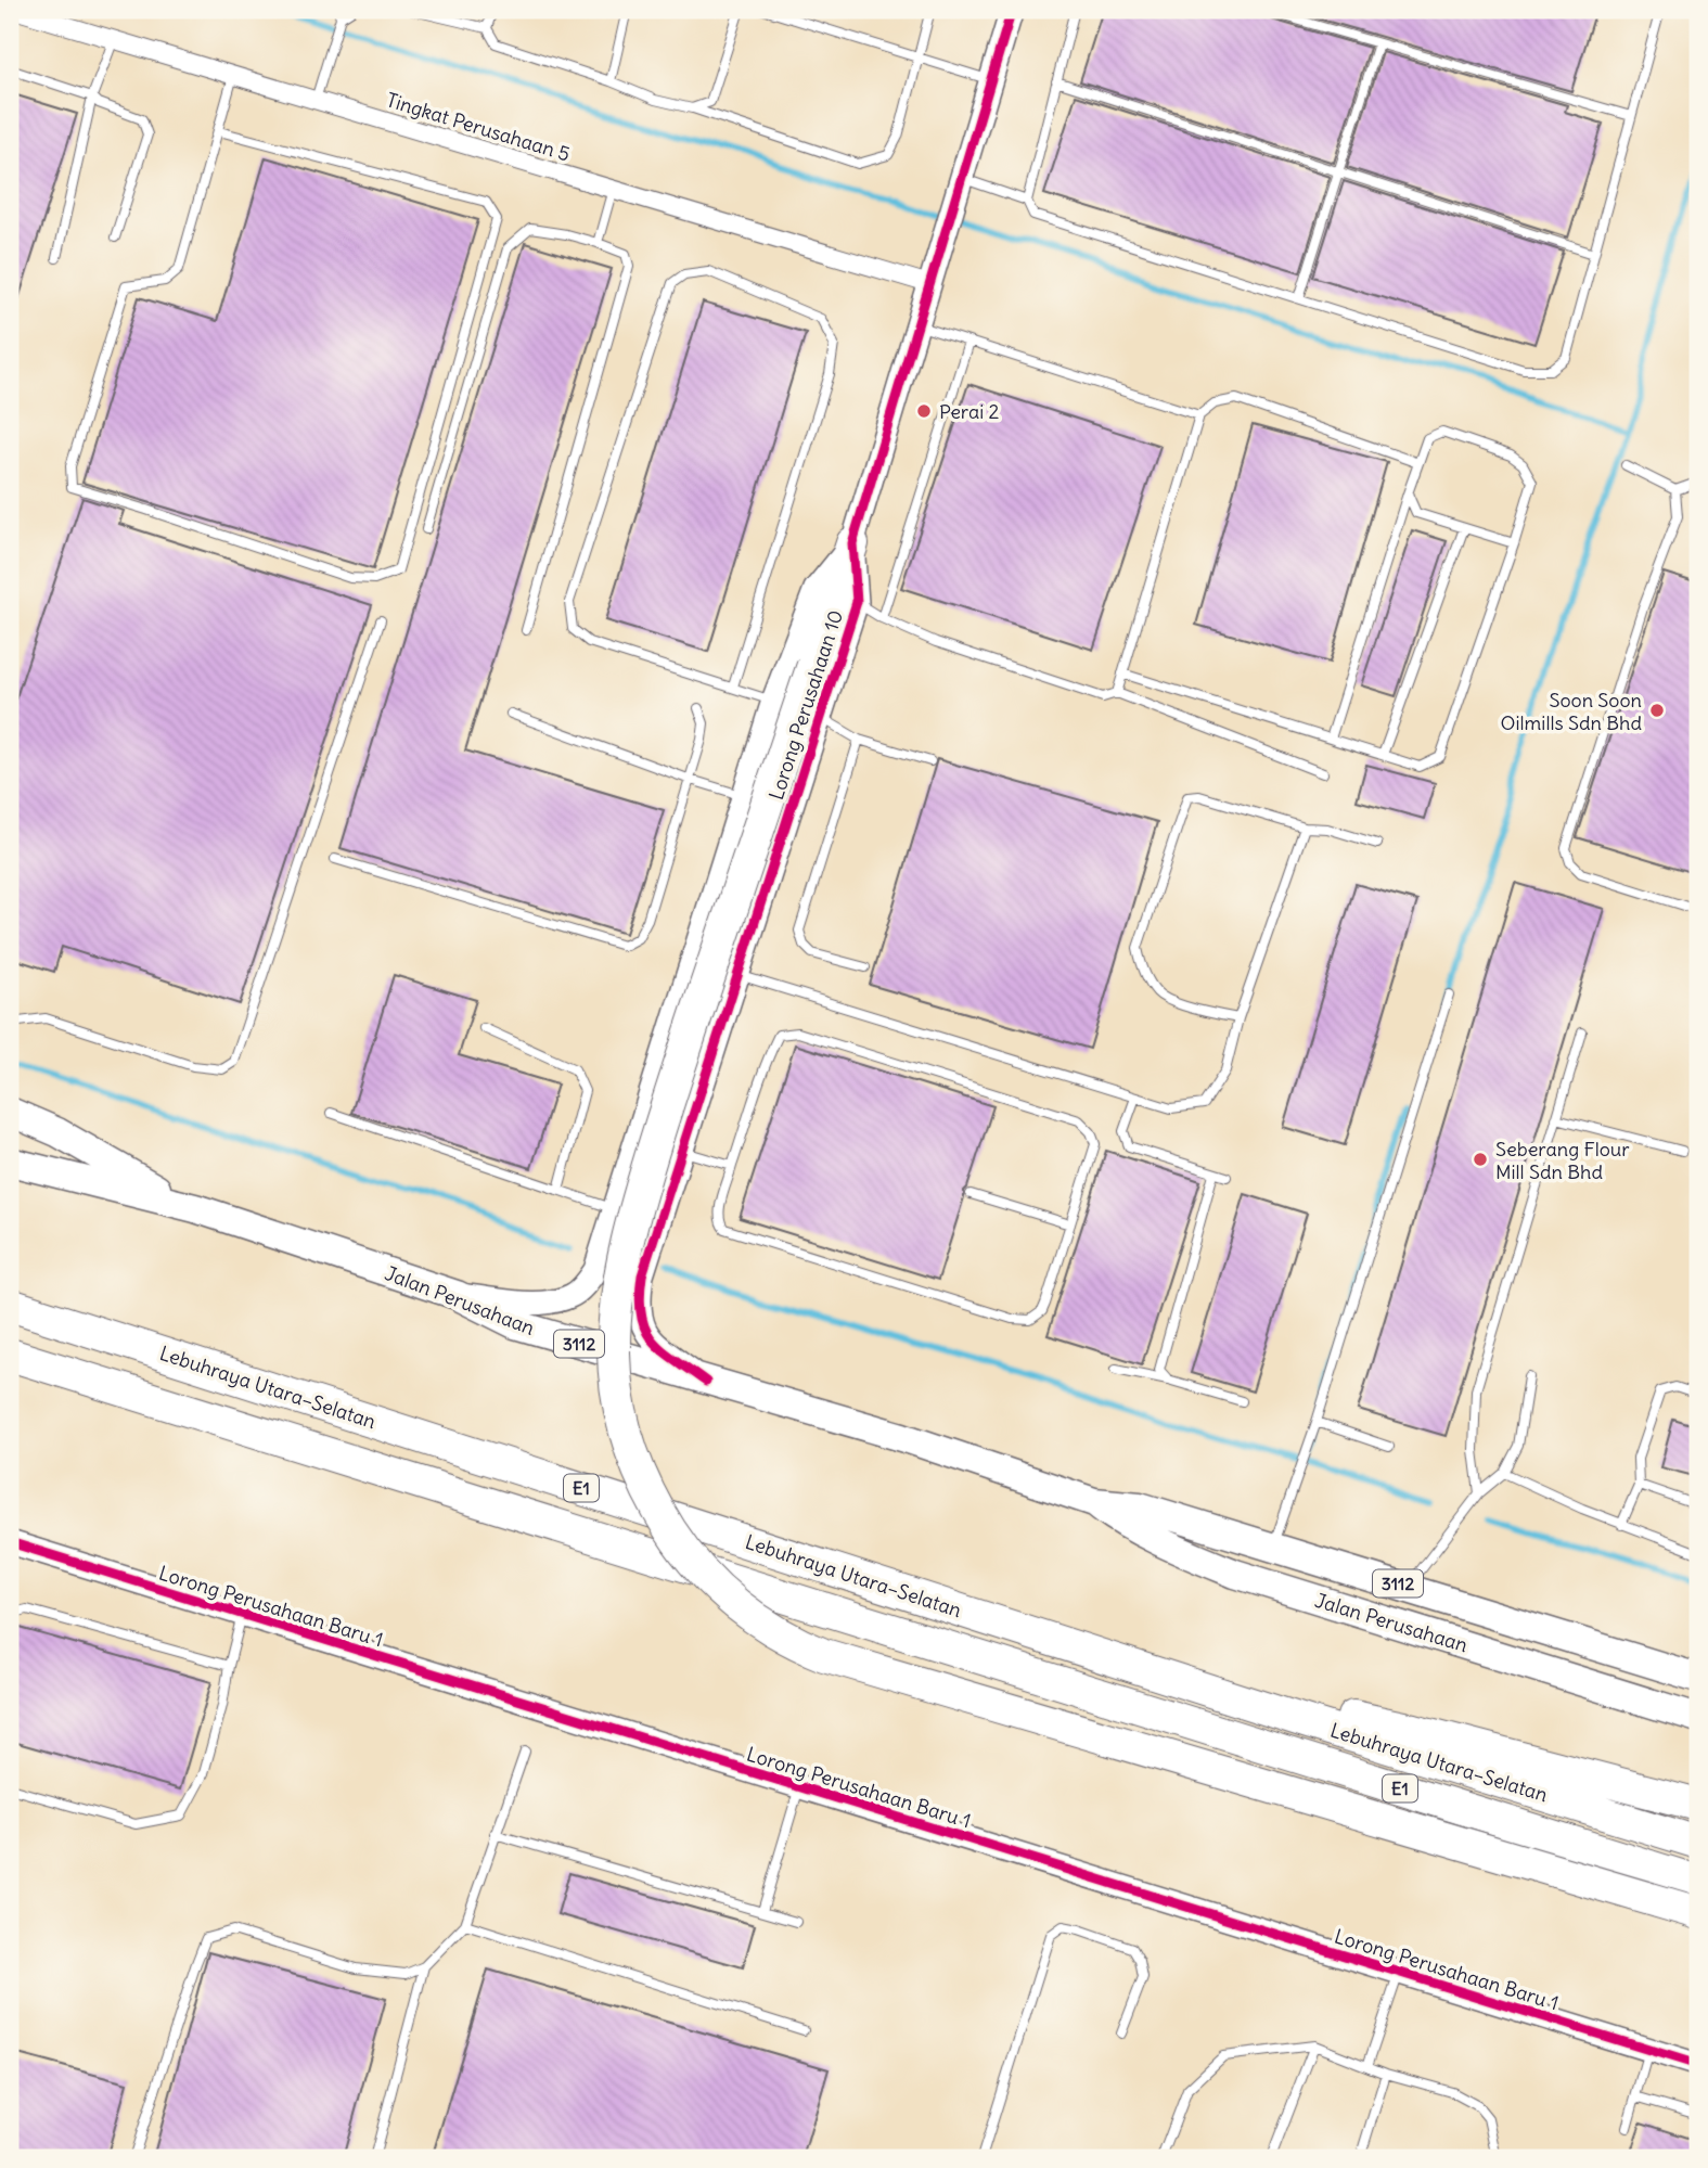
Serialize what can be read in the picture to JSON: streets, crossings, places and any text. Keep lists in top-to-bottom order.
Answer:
{
  "streets": {
    "highway": ["Lebuhraya Utara–Selatan", "E1"],
    "main road": ["Jalan Perusahaan", "3112"],
    "street": ["Tingkat Perusahaan 5", "Lorong Perusahaan 10", "Lorong Perusahaan Baru 1"]
  },
  "crossings": [
    ["Tingkat Perusahaan 5", "Lorong Perusahaan 10"],
    ["Lorong Perusahaan 10", "Jalan Perusahaan"]
  ],
  "places": ["Perai 2", "Soon Soon Oilmills Sdn Bhd", "Seberang Flour Mill Sdn Bhd"]
}
